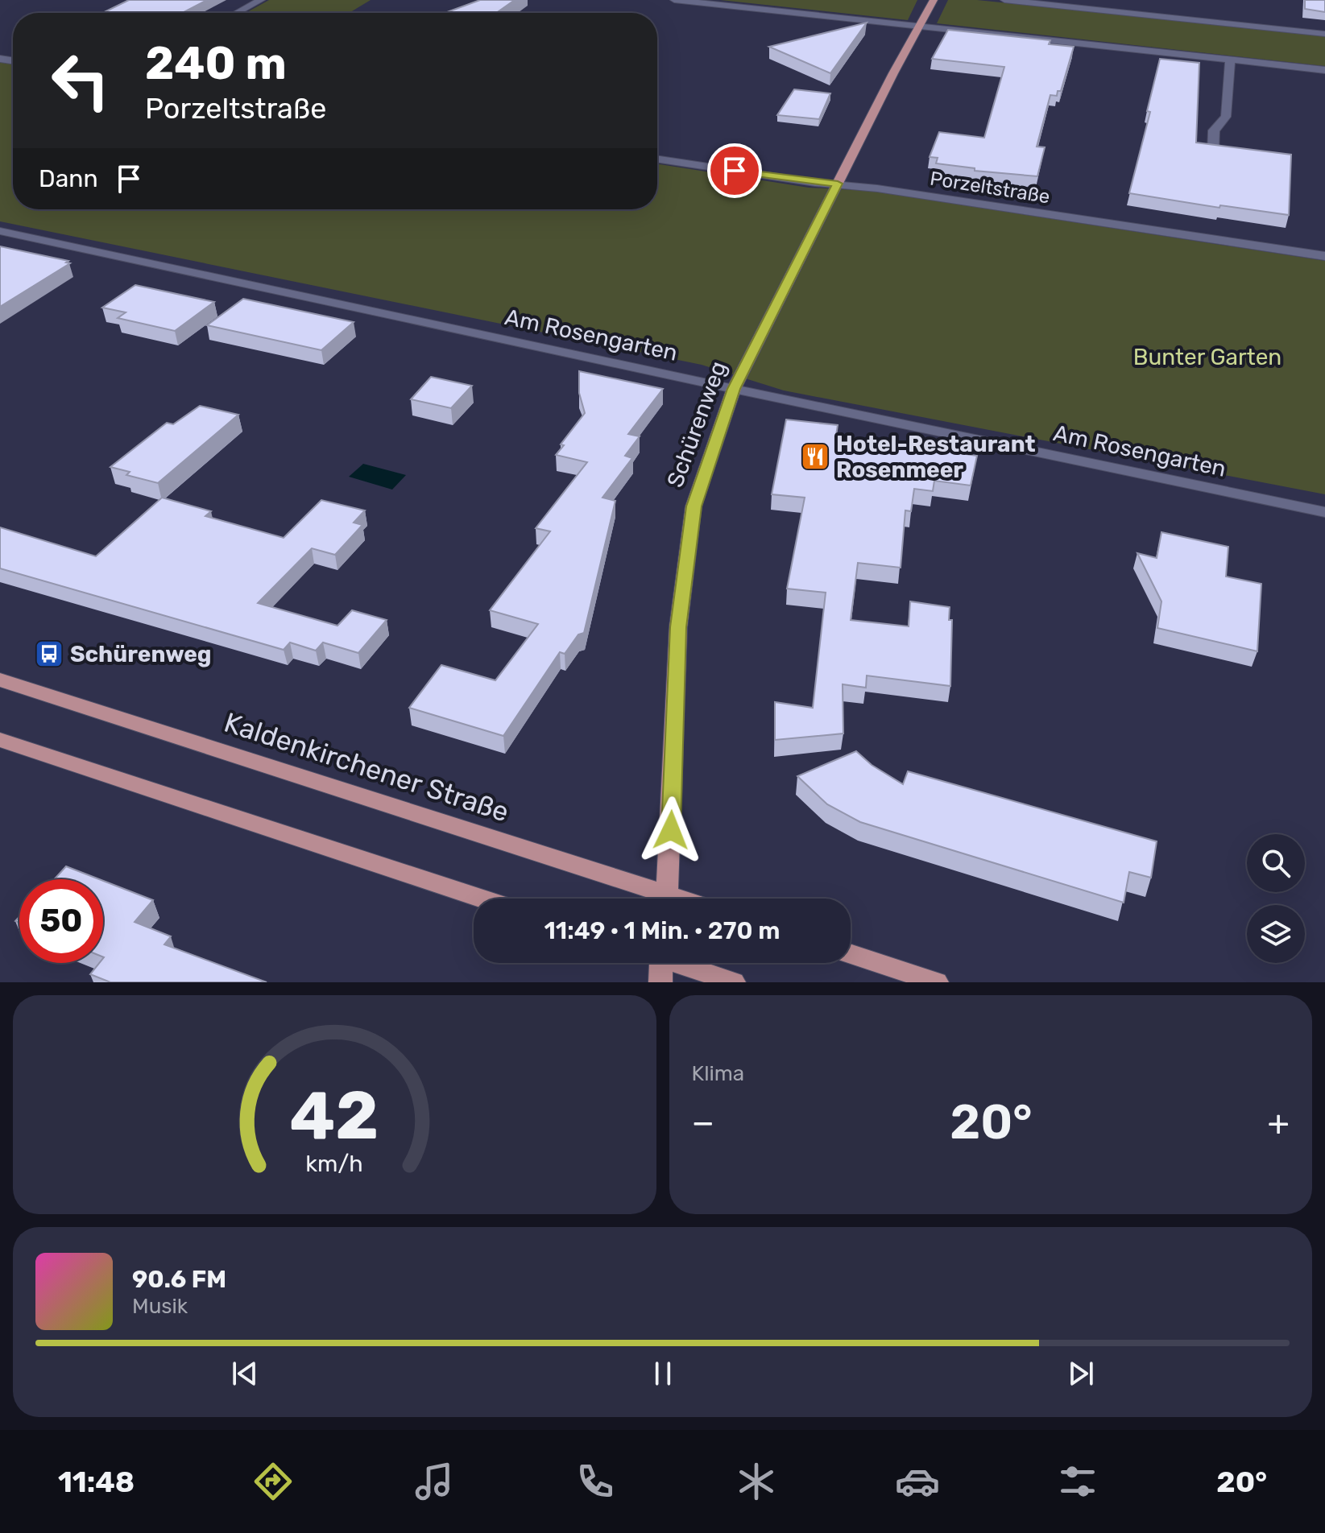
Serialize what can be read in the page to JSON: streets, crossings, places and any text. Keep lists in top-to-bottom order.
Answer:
{
  "streets": {
    "main road": ["Schürenweg", "Kaldenkirchener Straße"],
    "street": ["Porzeltstraße", "Am Rosengarten"]
  },
  "crossings": [
    ["Porzeltstraße", "Schürenweg"],
    ["Am Rosengarten", "Schürenweg"]
  ],
  "parks": ["Bunter Garten"],
  "places": {
    "restaurant": ["Hotel-Restaurant Rosenmeer"],
    "bus stop": ["Schürenweg"]
  },
  "page": {
    "turn": ["240 m", "Porzeltstraße"],
    "then": "Dann",
    "limit": "50",
    "trip": "11:49 · 1 Min. · 270 m",
    "tile": "Klima",
    "heat": ["−", "20°", "+"],
    "song": ["90.6 FM", "Musik"],
    "tabs": ["11:48", "20°"],
    "gauge": ["42", "km/h"]
  }
}
